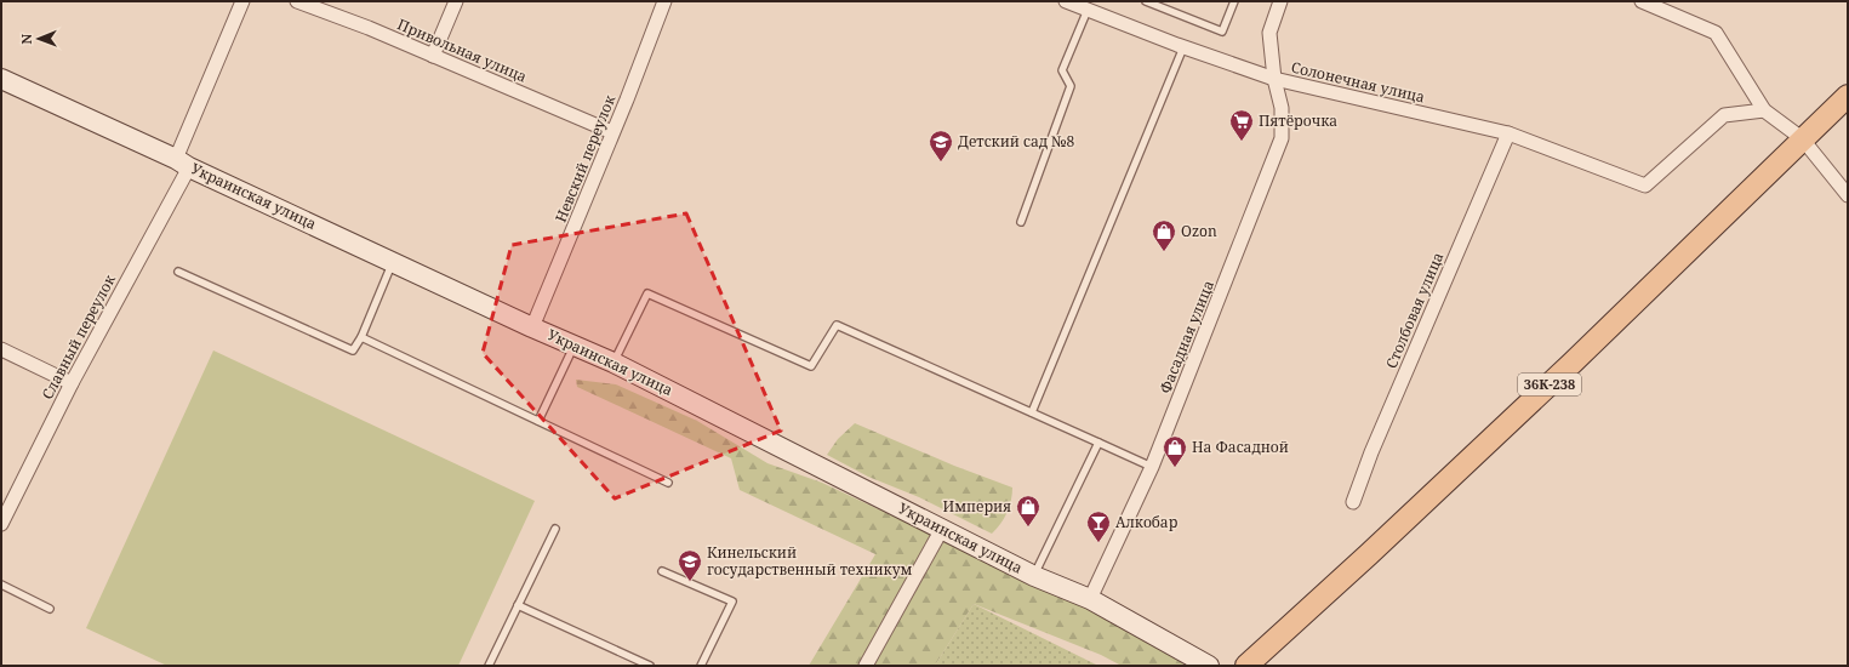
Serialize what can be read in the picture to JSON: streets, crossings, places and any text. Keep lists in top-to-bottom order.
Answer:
{
  "streets": {
    "main road": ["Украинская улица", "36К-238"],
    "street": [
      "Привольная улица",
      "Солонечная улица",
      "Невский переулок",
      "Столбовая улица",
      "Славный переулок",
      "Фасадная улица"
    ]
  },
  "crossings": [
    ["Привольная улица", "Невский переулок"],
    ["Солонечная улица", "Столбовая улица"],
    ["Солонечная улица", "Фасадная улица"],
    ["Невский переулок", "Украинская улица"],
    ["Украинская улица", "Славный переулок"],
    ["Украинская улица", "Фасадная улица"]
  ],
  "places": {
    "supermarket": ["Пятёрочка"],
    "school or university": ["Детский сад №8", "Кинельский государственный техникум"],
    "shop": ["Ozon", "На Фасадной", "Империя"],
    "bar": ["Алкобар"]
  },
  "north": "left"
}
